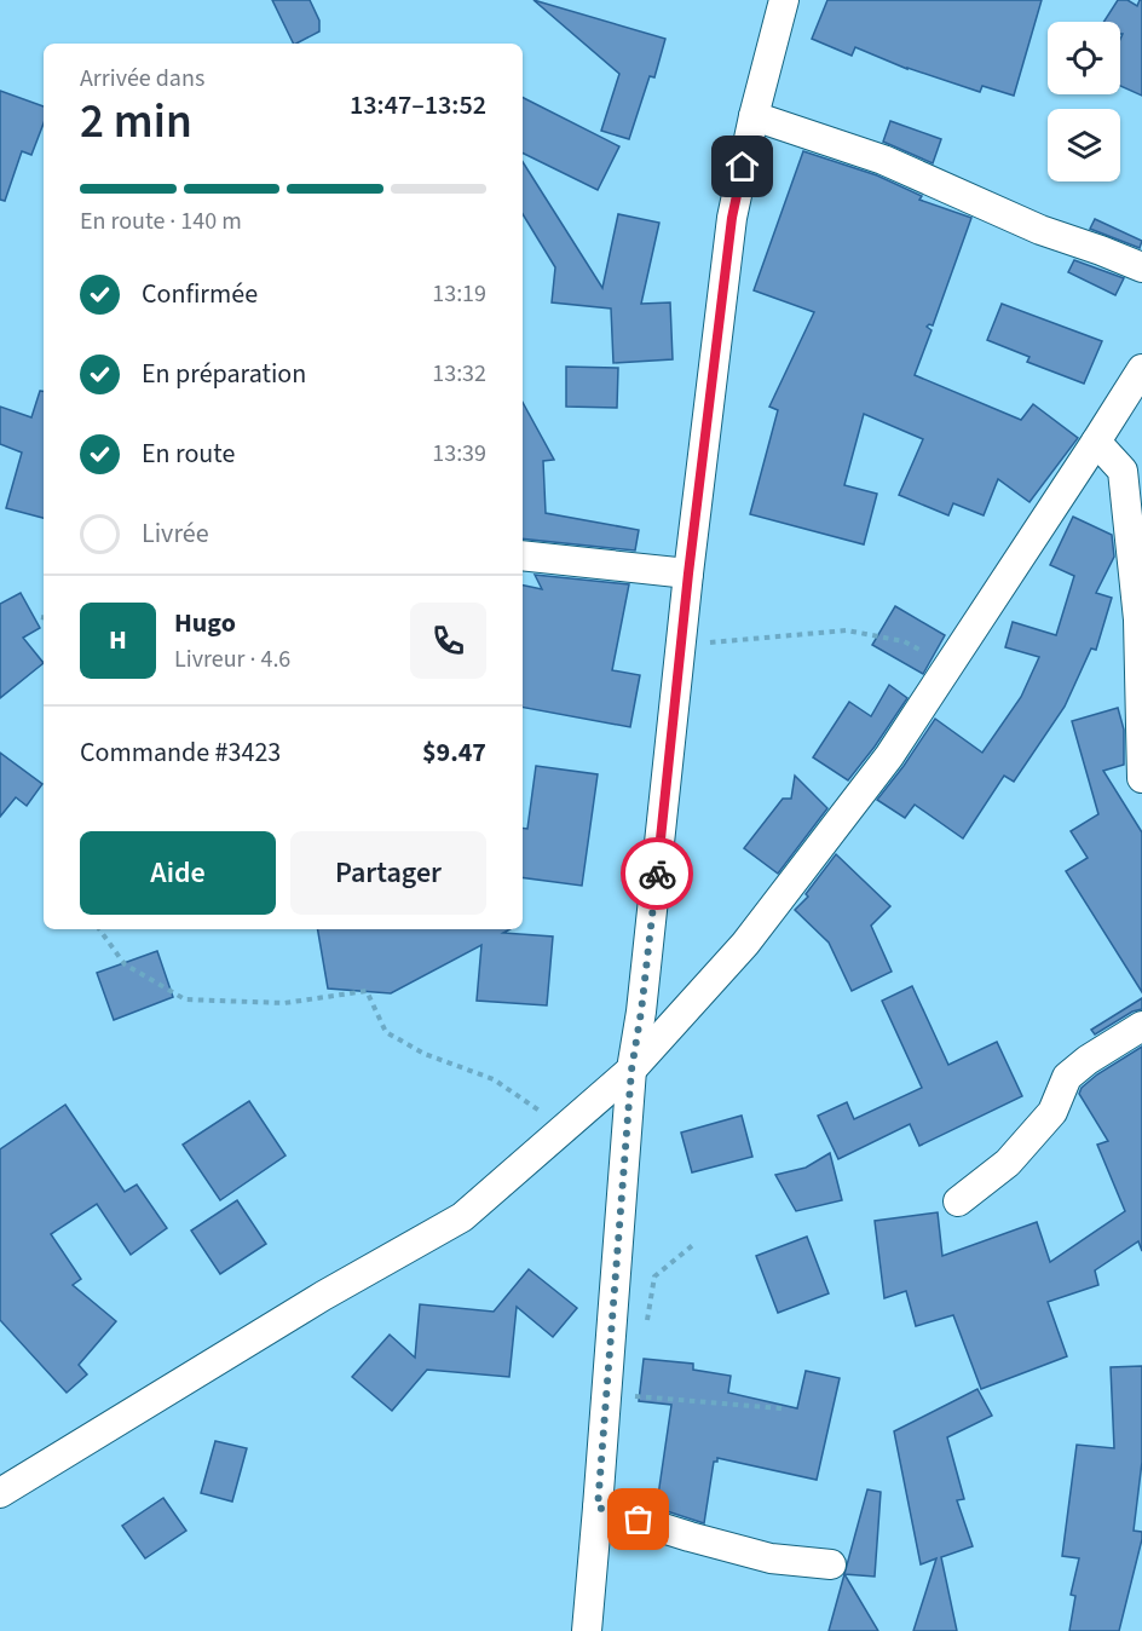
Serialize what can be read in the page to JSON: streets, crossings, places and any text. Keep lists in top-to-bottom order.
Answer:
{
  "page": {
    "heading": ["2 min", "Arrivée dans", "13:47–13:52"],
    "panel": [
      "Hugo",
      "Livreur · 4.6",
      "Commande #3423",
      "$9.47"
    ],
    "bar": "En route · 140 m",
    "list": [
      ["Confirmée", "13:19"],
      ["En préparation", "13:32"],
      ["En route", "13:39"],
      "Livrée"
    ],
    "round": "H",
    "buttons": ["Aide", "Partager"]
  }
}
